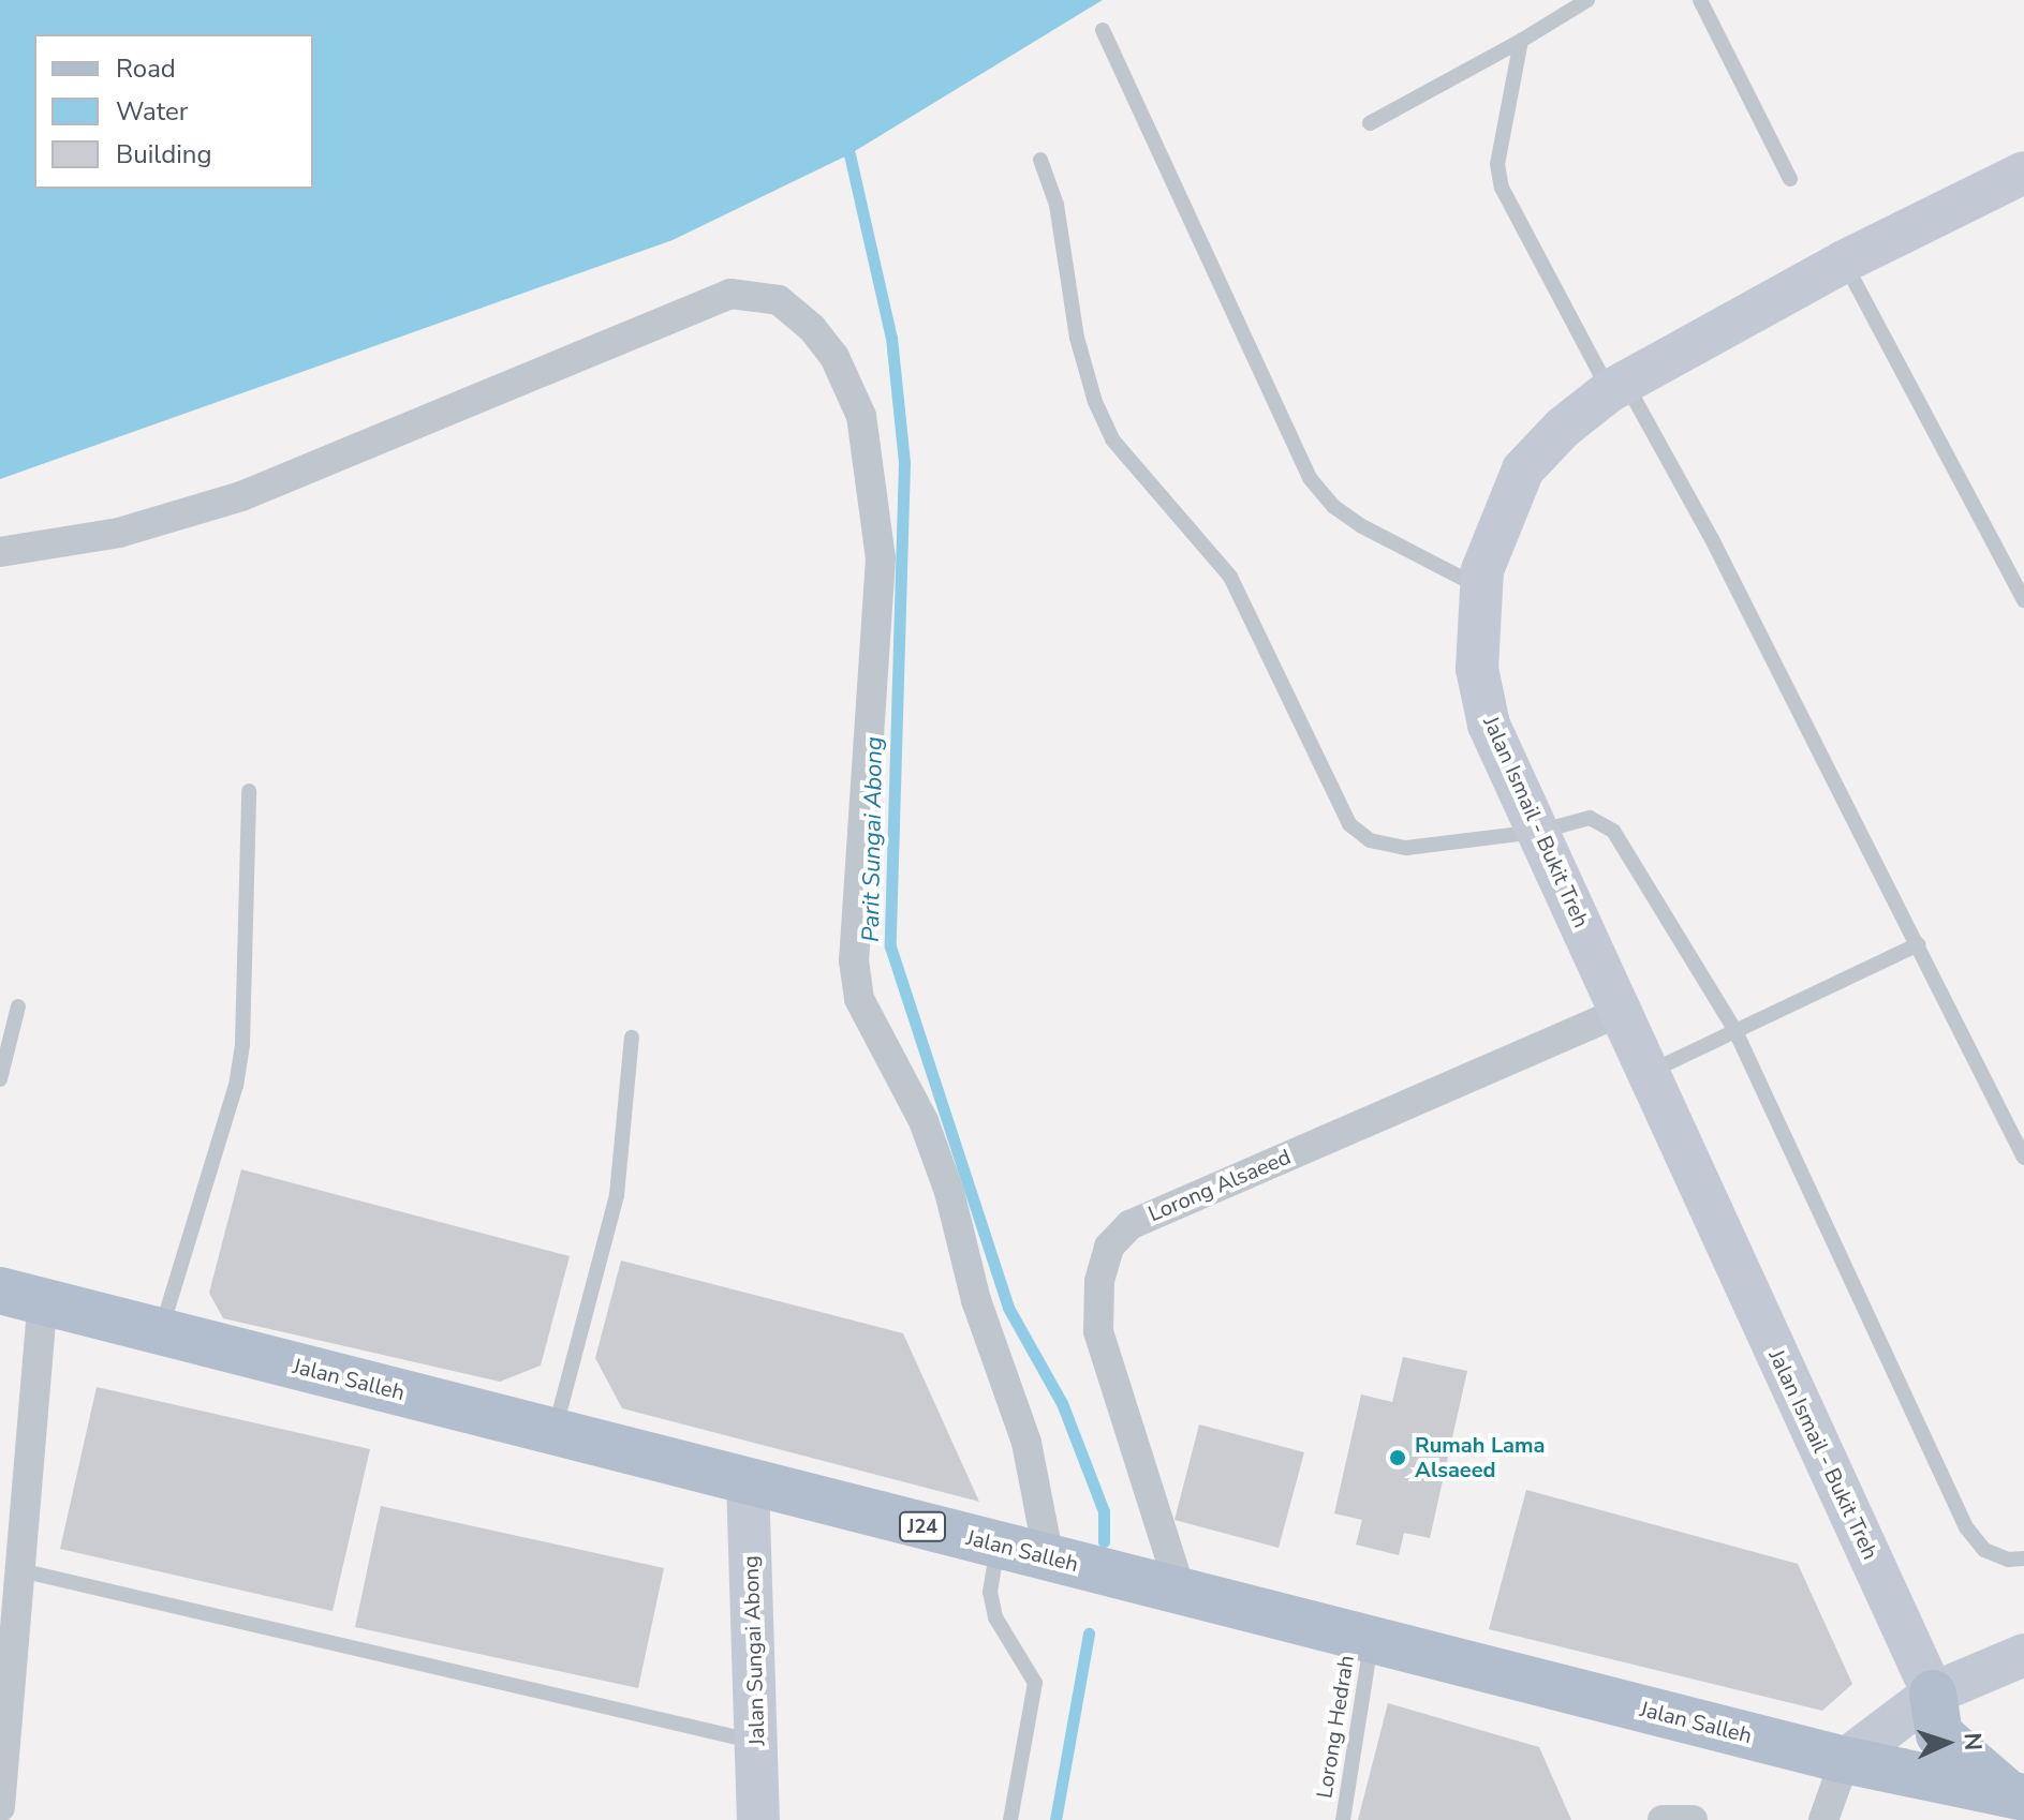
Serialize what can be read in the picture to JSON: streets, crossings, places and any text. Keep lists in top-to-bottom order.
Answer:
{
  "streets": {
    "main road": ["Jalan Salleh", "J24"],
    "street": ["Jalan Ismail - Bukit Treh", "Lorong Alsaeed", "Jalan Sungai Abong"],
    "lane": ["Lorong Hedrah"]
  },
  "crossings": [
    ["Jalan Ismail - Bukit Treh", "Lorong Alsaeed"],
    ["Lorong Alsaeed", "Jalan Salleh"],
    ["Jalan Salleh", "J24"],
    ["Jalan Salleh", "Jalan Sungai Abong"],
    ["Jalan Salleh", "Lorong Hedrah"]
  ],
  "water": ["Parit Sungai Abong"],
  "places": ["Rumah Lama Alsaeed"],
  "legend": ["Road", "Water", "Building"],
  "north": "right"
}
